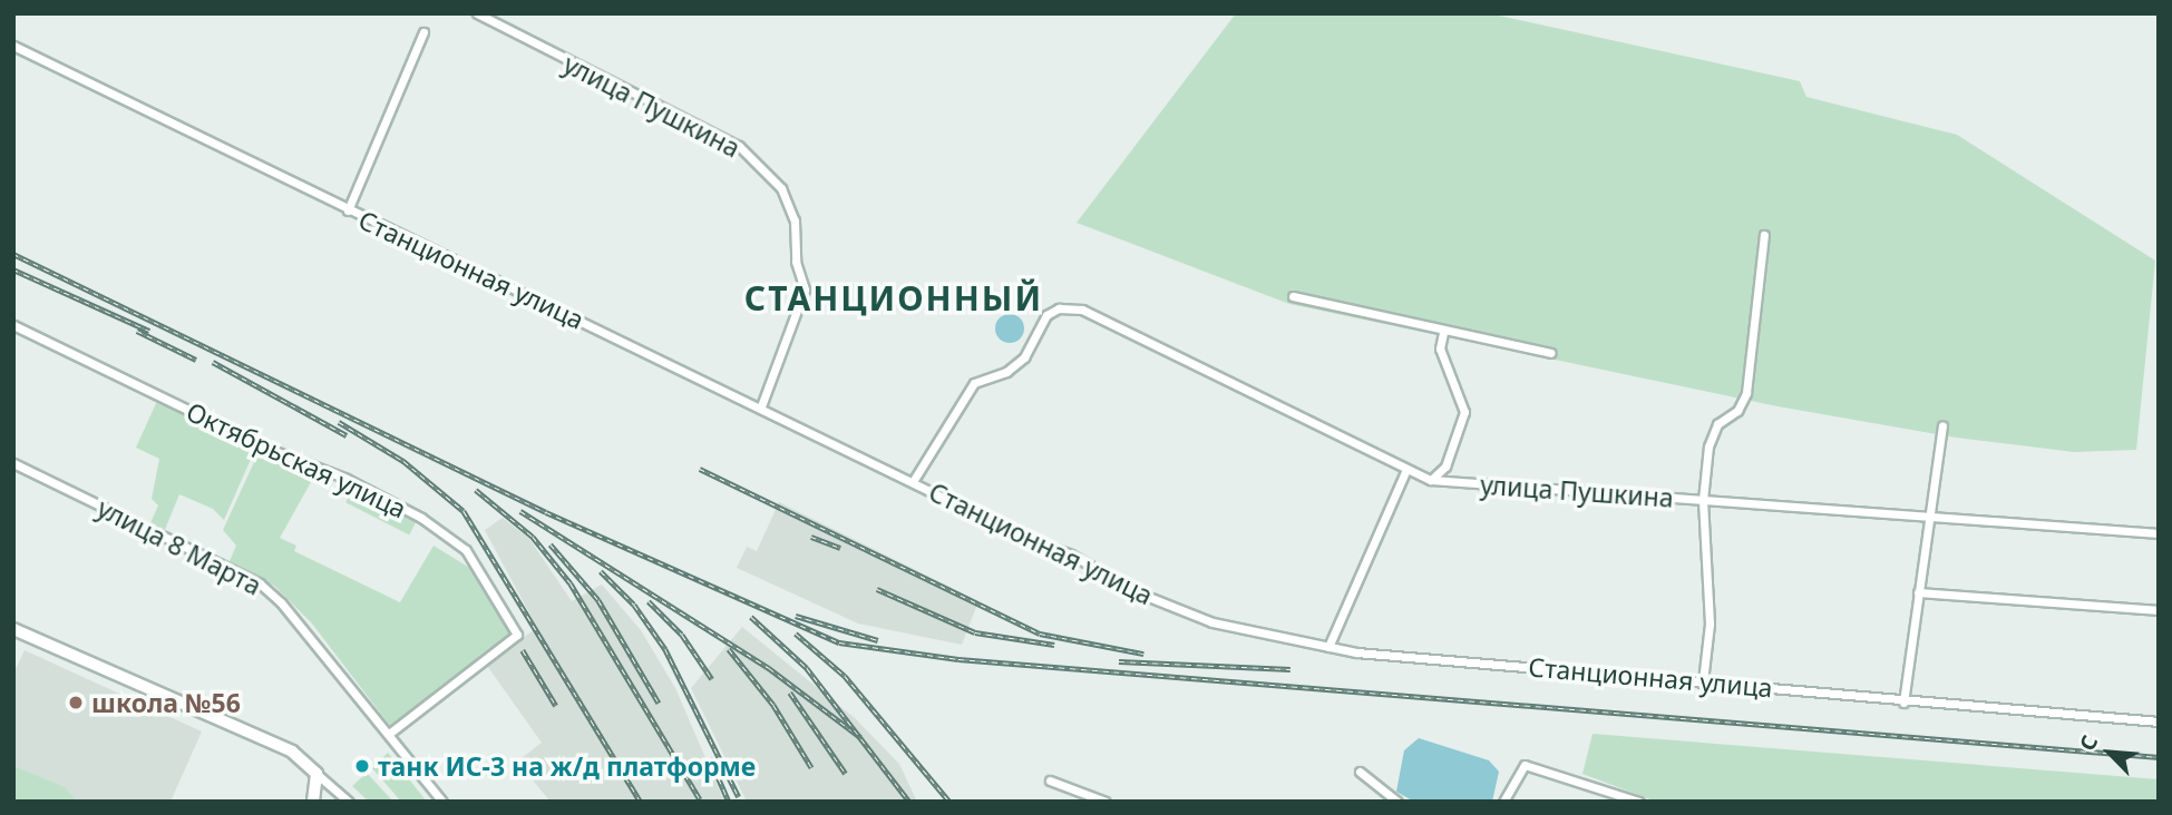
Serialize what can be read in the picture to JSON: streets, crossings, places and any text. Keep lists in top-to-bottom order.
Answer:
{
  "streets": {
    "street": [
      "улица Пушкина",
      "Станционная улица",
      "Октябрьская улица",
      "улица 8 Марта"
    ]
  },
  "crossings": [
    ["улица Пушкина", "Станционная улица"],
    ["Октябрьская улица", "улица 8 Марта"]
  ],
  "districts": ["СТАНЦИОННЫЙ"],
  "places": ["школа №56", "танк ИС-3 на ж/д платформе"],
  "north": "top left"
}
